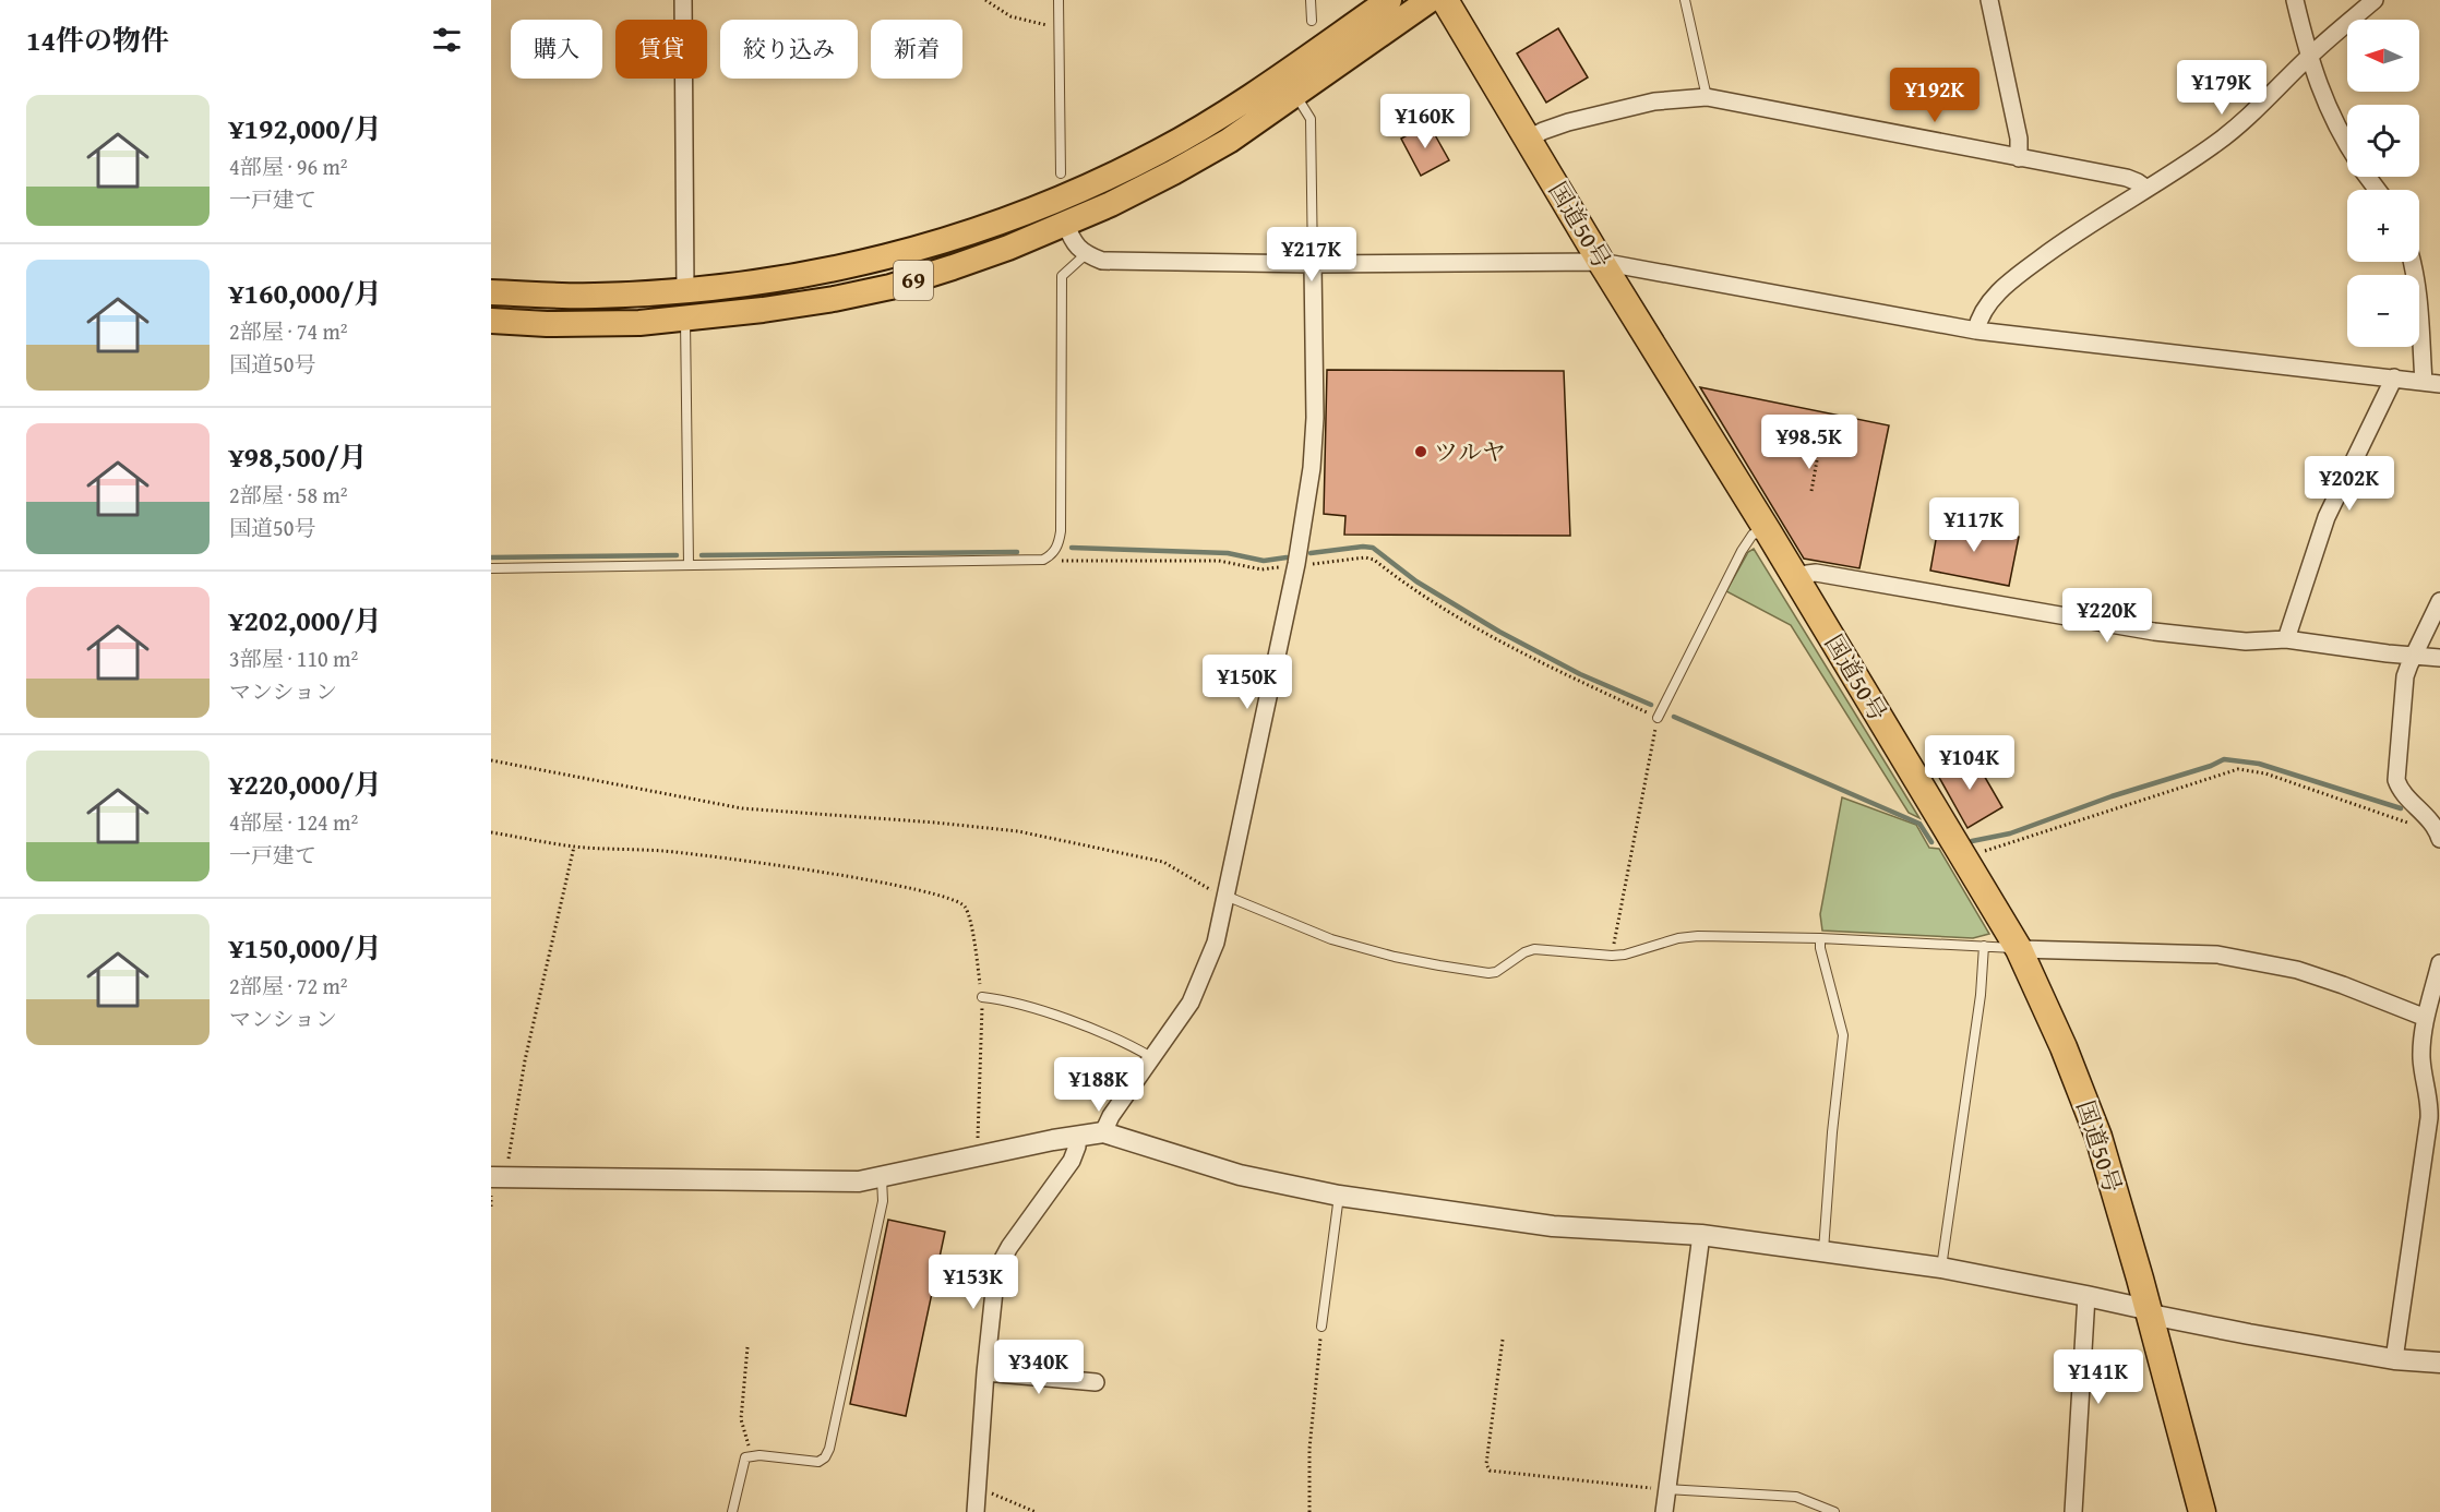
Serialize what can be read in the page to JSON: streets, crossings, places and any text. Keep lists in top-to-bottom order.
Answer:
{
  "streets": {
    "highway": ["国道50号"],
    "main road": ["69"]
  },
  "places": ["ツルヤ"],
  "north": "left",
  "page": {
    "heading": "14件の物件",
    "map_buttons": ["+", "−"],
    "chip": [
      "購入",
      "賃貸",
      "絞り込み",
      "新着"
    ],
    "price": [
      "¥179K",
      "¥192K",
      "¥160K",
      "¥217K",
      "¥98.5K",
      "¥202K",
      "¥117K",
      "¥220K",
      "¥150K",
      "¥104K",
      "¥188K",
      "¥153K",
      "¥340K",
      "¥141K"
    ],
    "list": [
      {
        "name": "¥192,000/月",
        "note": "4部屋 · 96 m² · 一戸建て"
      },
      {
        "name": "¥160,000/月",
        "note": "2部屋 · 74 m² · 国道50号"
      },
      {
        "name": "¥98,500/月",
        "note": "2部屋 · 58 m² · 国道50号"
      },
      {
        "name": "¥202,000/月",
        "note": "3部屋 · 110 m² · マンション"
      },
      {
        "name": "¥220,000/月",
        "note": "4部屋 · 124 m² · 一戸建て"
      },
      {
        "name": "¥150,000/月",
        "note": "2部屋 · 72 m² · マンション"
      }
    ]
  }
}
